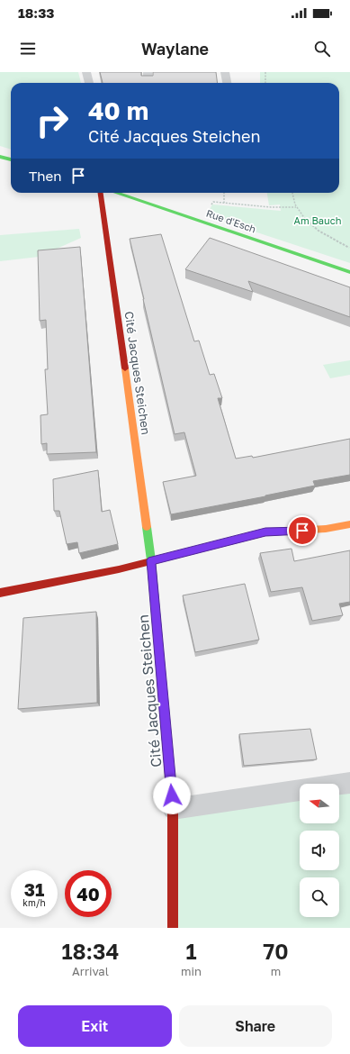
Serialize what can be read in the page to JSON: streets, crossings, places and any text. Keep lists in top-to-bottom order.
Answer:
{
  "streets": {
    "street": ["Rue d'Esch", "Cité Jacques Steichen"]
  },
  "parks": ["Am Bauch"],
  "north": "left",
  "page": {
    "status": "18:33",
    "header": "Waylane",
    "turn": ["40 m", "Cité Jacques Steichen"],
    "then": "Then",
    "speed": "31 km/h",
    "limit": "40",
    "eta": [
      "18:34",
      "Arrival",
      "1",
      "min",
      "70",
      "m"
    ],
    "buttons": ["Exit", "Share"]
  }
}
